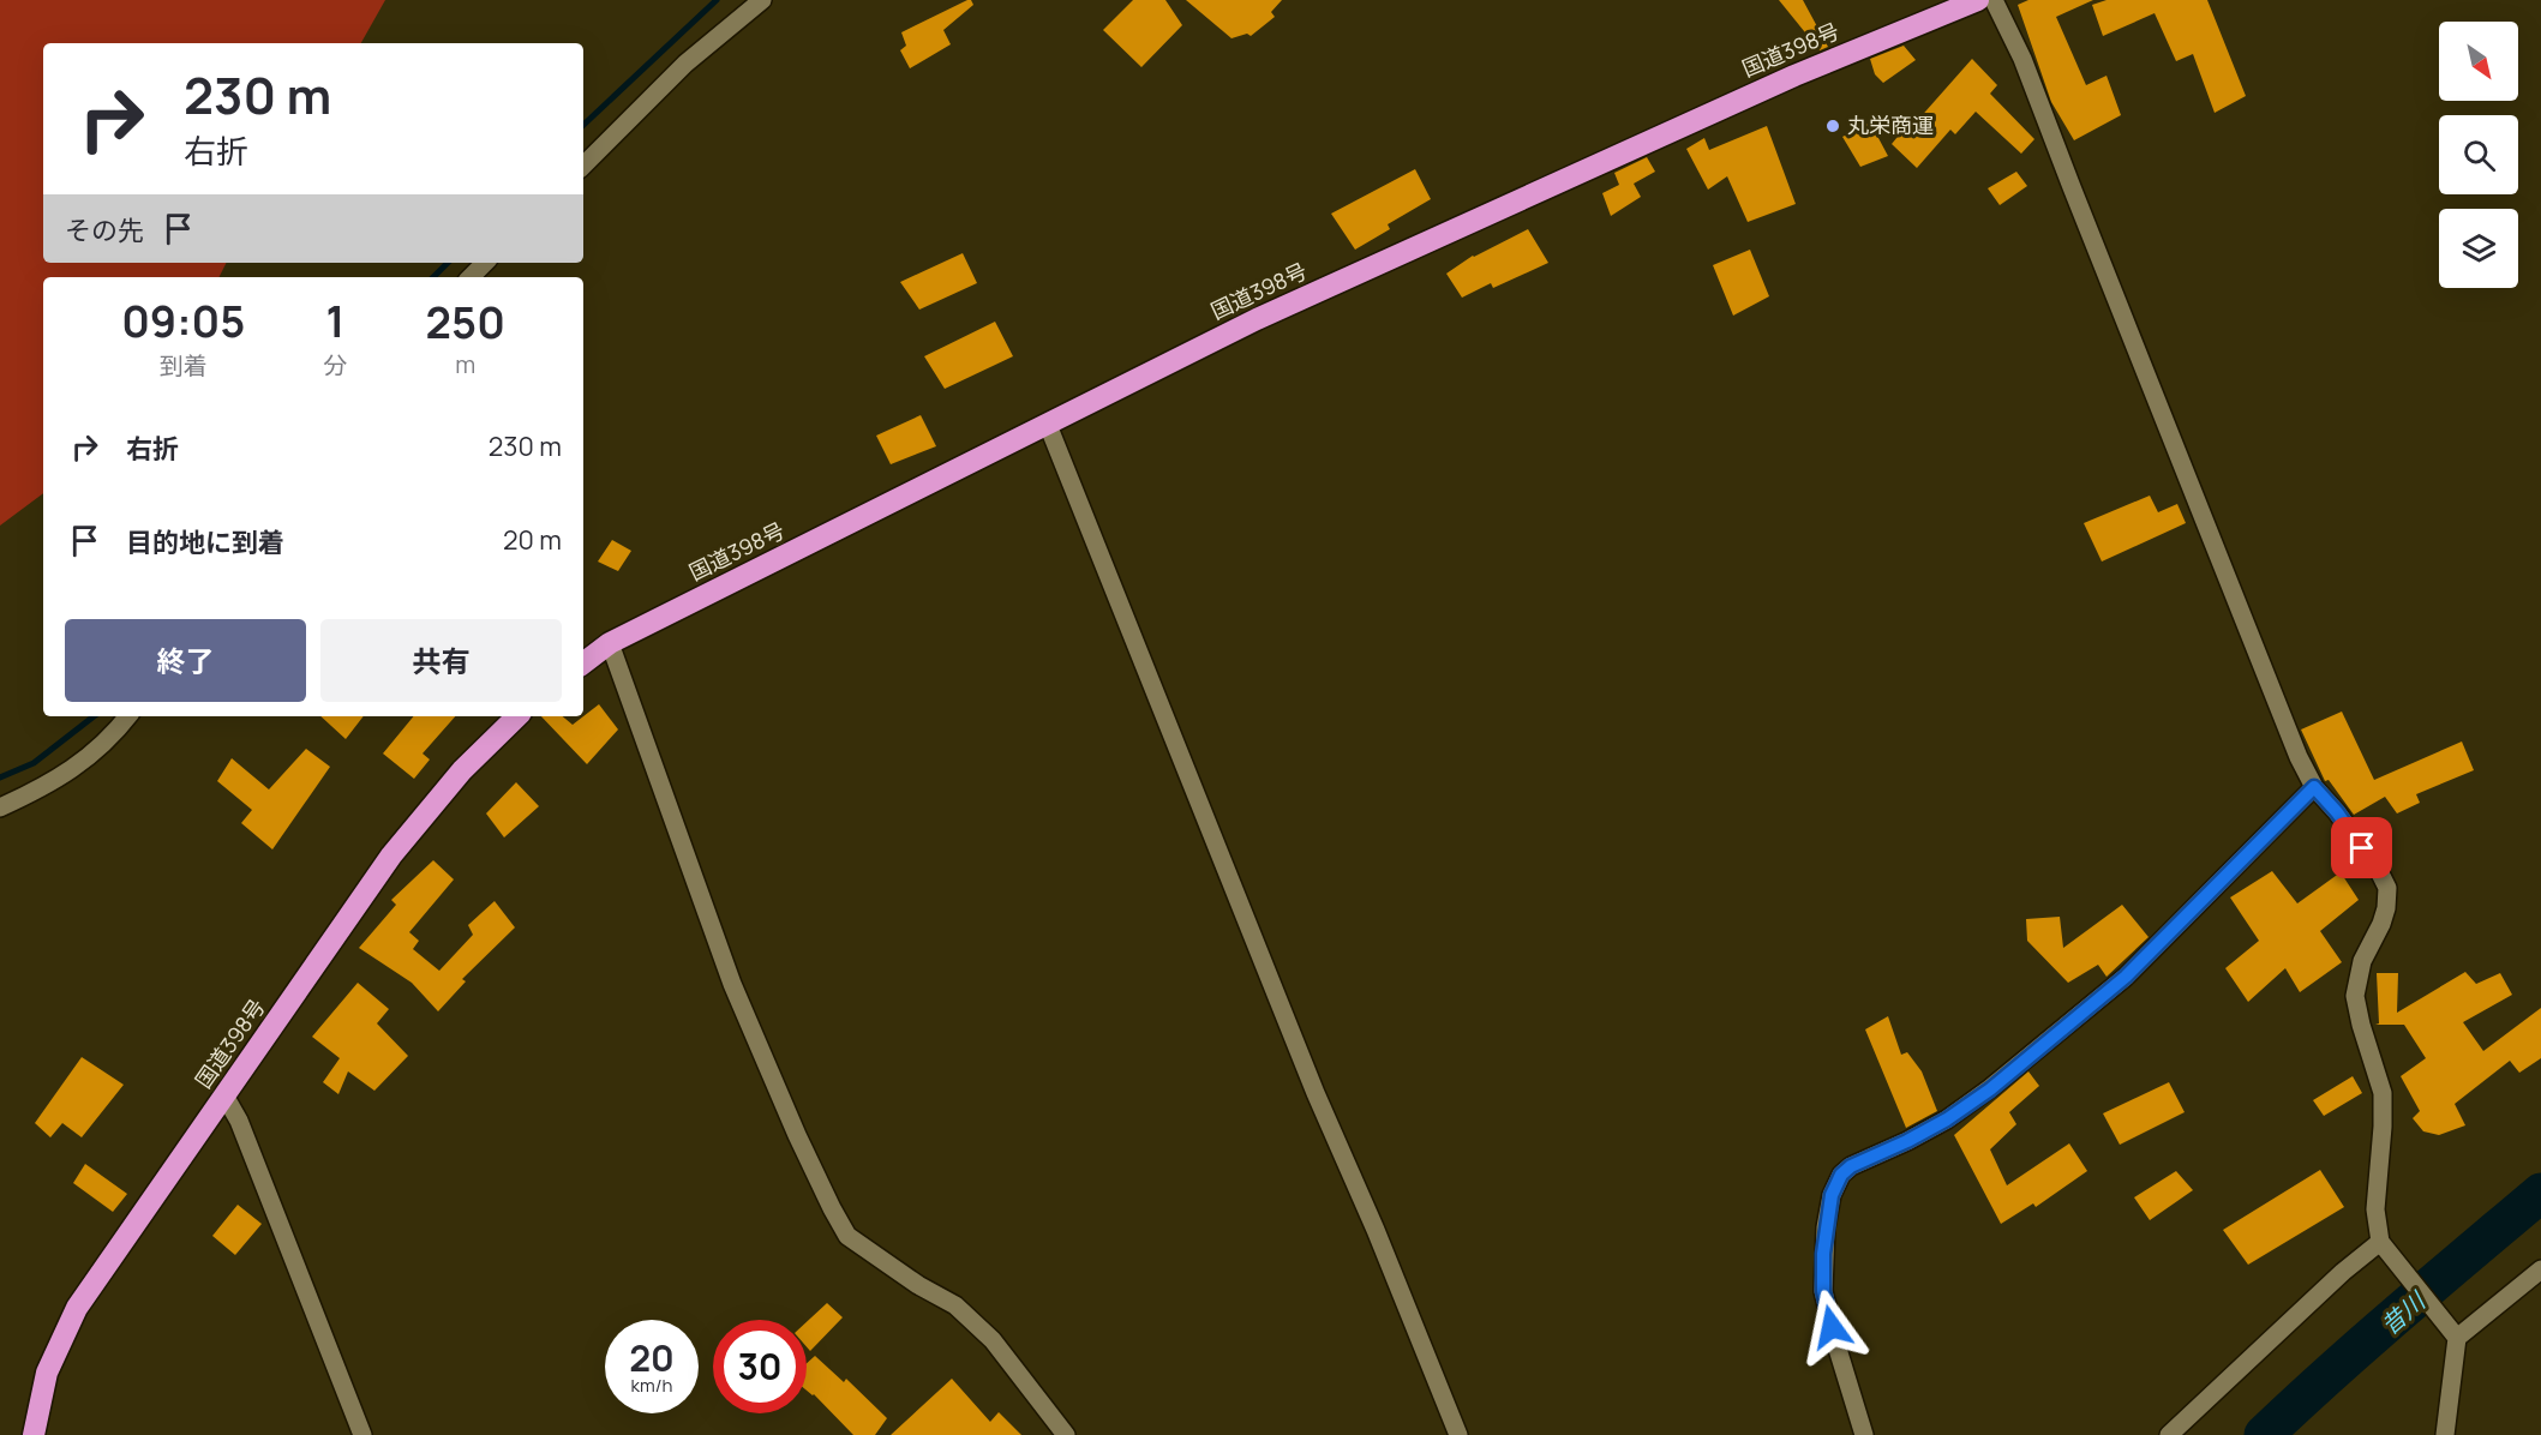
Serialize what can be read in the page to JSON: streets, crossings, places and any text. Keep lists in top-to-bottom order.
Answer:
{
  "streets": {
    "highway": ["国道398号"]
  },
  "water": ["昔川"],
  "places": ["丸栄商運"],
  "north": "bottom right",
  "page": {
    "turn": ["230 m", "右折"],
    "then": "その先",
    "eta": [
      "09:05",
      "到着",
      "1",
      "分",
      "250",
      "m"
    ],
    "list": [
      {
        "name": "右折",
        "value": "230 m"
      },
      {
        "name": "目的地に到着",
        "value": "20 m"
      }
    ],
    "buttons": ["終了", "共有"],
    "speed": "20 km/h",
    "limit": "30"
  }
}
